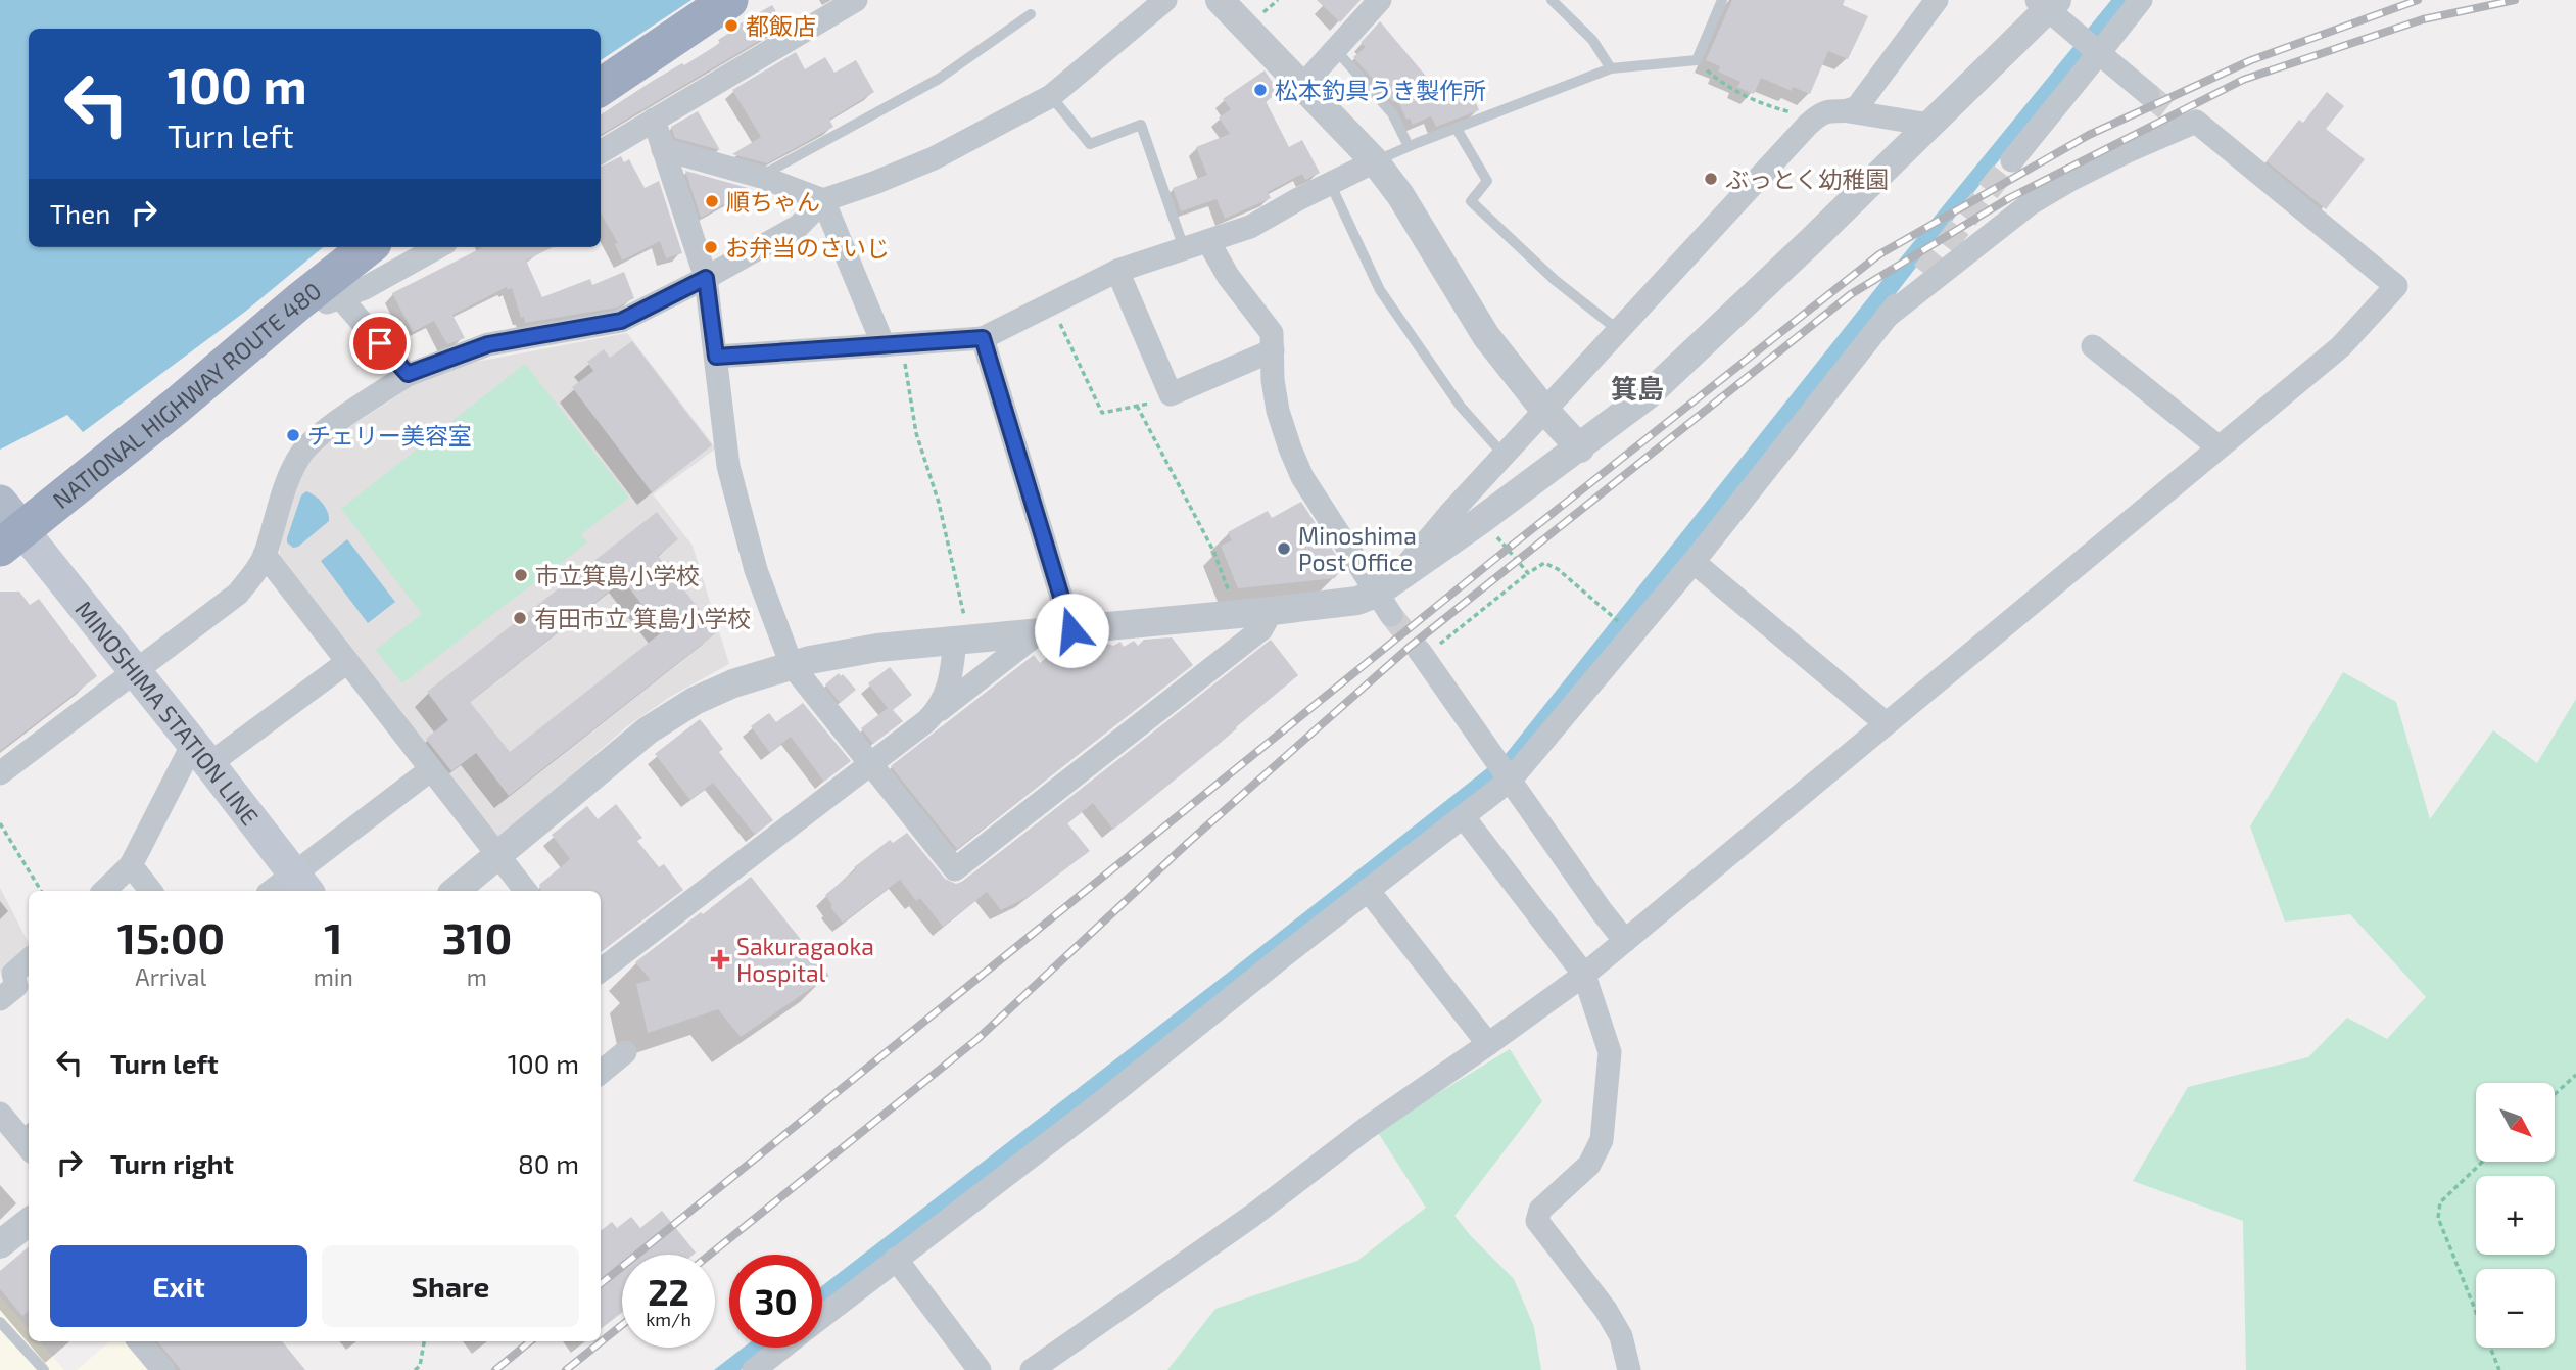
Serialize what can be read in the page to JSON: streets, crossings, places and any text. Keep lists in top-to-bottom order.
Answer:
{
  "streets": {
    "highway": ["NATIONAL HIGHWAY ROUTE 480"],
    "main road": ["MINOSHIMA STATION LINE"]
  },
  "crossings": [
    ["NATIONAL HIGHWAY ROUTE 480", "MINOSHIMA STATION LINE"]
  ],
  "districts": ["箕島"],
  "places": {
    "other": [
      "都飯店",
      "松本釣具うき製作所",
      "ぶっとく幼稚園",
      "順ちゃん",
      "お弁当のさいじ",
      "チェリー美容室",
      "Minoshima Post Office",
      "市立箕島小学校",
      "有田市立 箕島小学校"
    ],
    "health": ["Sakuragaoka Hospital"]
  },
  "north": "bottom right",
  "page": {
    "turn": ["100 m", "Turn left"],
    "then": "Then",
    "eta": [
      "15:00",
      "Arrival",
      "1",
      "min",
      "310",
      "m"
    ],
    "list": [
      {
        "name": "Turn left",
        "value": "100 m"
      },
      {
        "name": "Turn right",
        "value": "80 m"
      }
    ],
    "map_buttons": ["+", "−"],
    "buttons": ["Exit", "Share"],
    "speed": "22 km/h",
    "limit": "30"
  }
}
